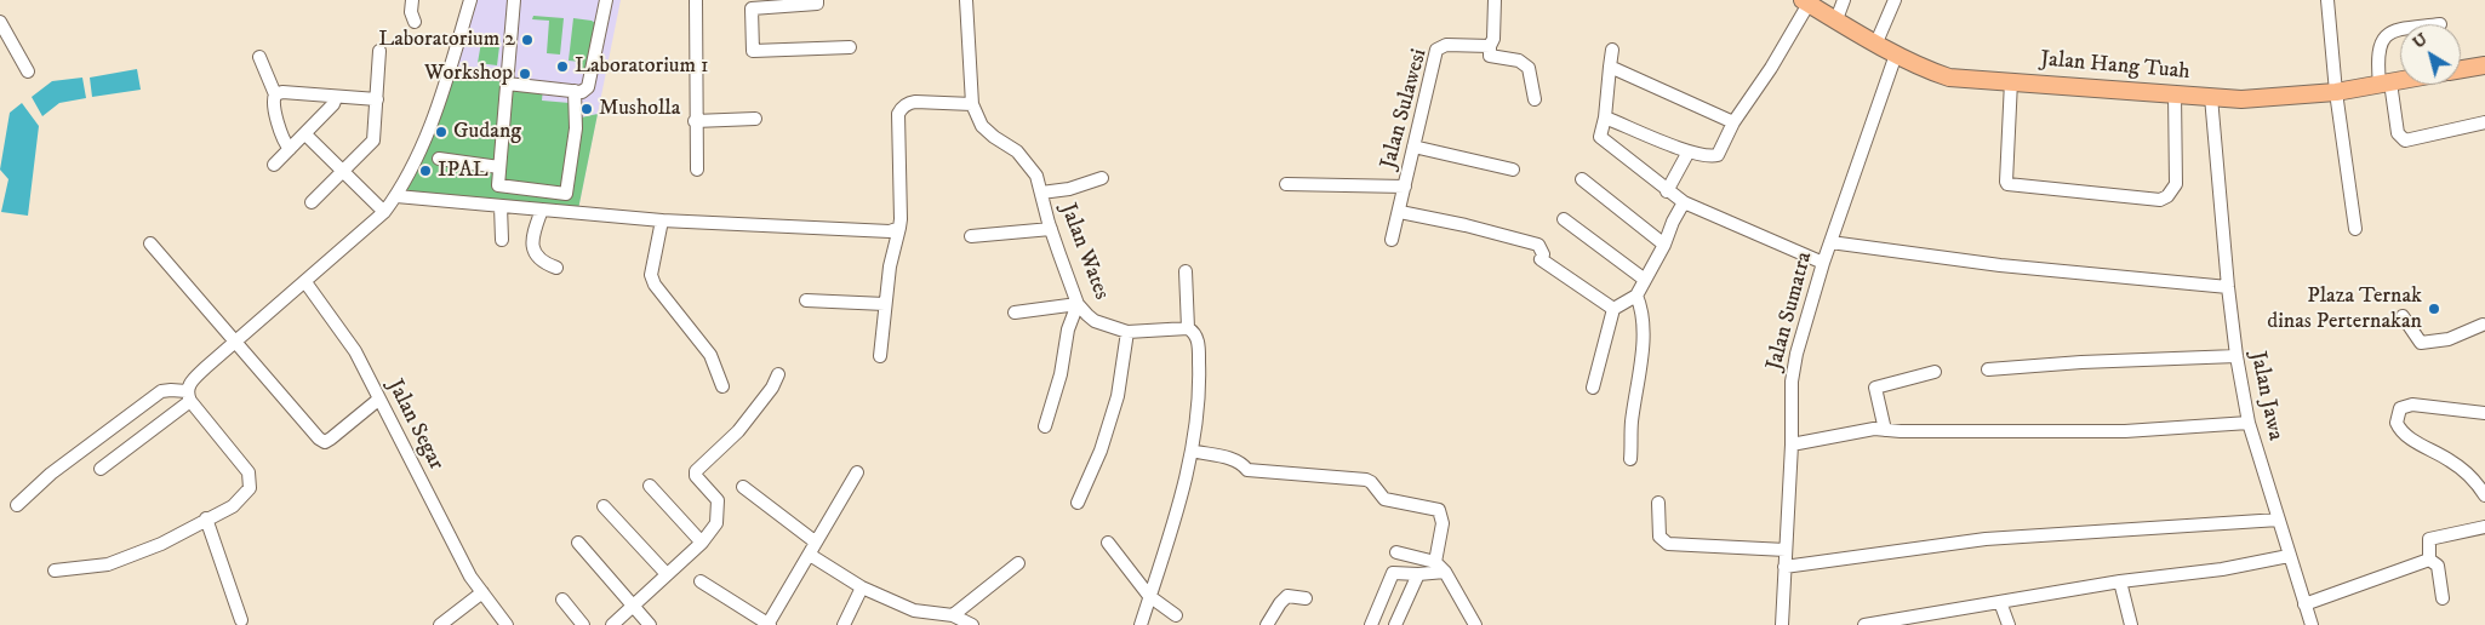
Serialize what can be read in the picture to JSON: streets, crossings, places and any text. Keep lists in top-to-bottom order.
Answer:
{
  "streets": {
    "main road": ["Jalan Hang Tuah"],
    "street": [
      "Jalan Sulawesi",
      "Jalan Wates",
      "Jalan Sumatra",
      "Jalan Jawa",
      "Jalan Segar"
    ]
  },
  "crossings": [
    ["Jalan Hang Tuah", "Jalan Sumatra"],
    ["Jalan Hang Tuah", "Jalan Jawa"]
  ],
  "places": [
    "Laboratorium 2",
    "Laboratorium 1",
    "Workshop",
    "Musholla",
    "Gudang",
    "IPAL",
    "Plaza Ternak dinas Perternakan"
  ],
  "north": "top left"
}
